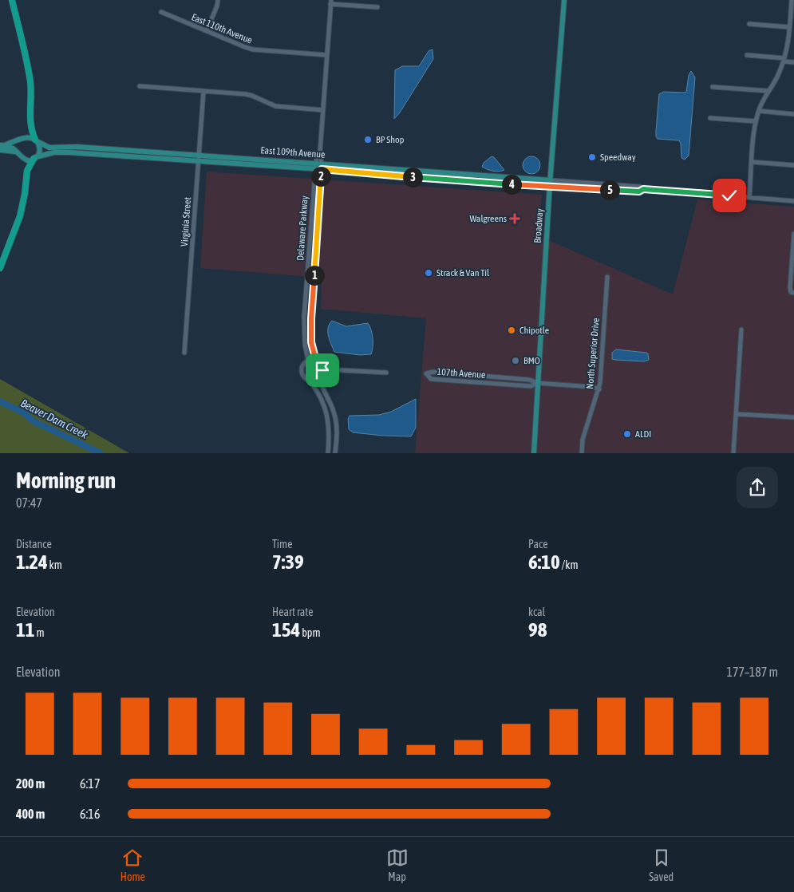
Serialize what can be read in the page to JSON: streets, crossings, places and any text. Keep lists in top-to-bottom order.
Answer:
{
  "streets": {
    "main road": ["East 109th Avenue", "Broadway"],
    "street": [
      "East 110th Avenue",
      "Virginia Street",
      "Delaware Parkway",
      "North Superior Drive",
      "107th Avenue"
    ]
  },
  "crossings": [
    ["East 109th Avenue", "Virginia Street"],
    ["East 109th Avenue", "Broadway"],
    ["East 109th Avenue", "Delaware Parkway"],
    ["Broadway", "107th Avenue"],
    ["North Superior Drive", "107th Avenue"]
  ],
  "water": ["Beaver Dam Creek"],
  "places": {
    "other": [
      "BP Shop",
      "Speedway",
      "Strack & Van Til",
      "Chipotle",
      "BMO",
      "ALDI"
    ],
    "health": ["Walgreens"]
  },
  "page": {
    "pins": [
      "2",
      "3",
      "4",
      "5",
      "1"
    ],
    "heading": ["Morning run", "07:47"],
    "stats": [
      ["Distance", "1.24 km"],
      ["Time", "7:39"],
      ["Pace", "6:10 /km"],
      ["Elevation", "11 m"],
      ["Heart rate", "154 bpm"],
      ["kcal", "98"]
    ],
    "chart": ["Elevation", "177–187 m"],
    "list": [
      {
        "name": "200 m",
        "note": "6:17"
      },
      {
        "name": "400 m",
        "note": "6:16"
      }
    ],
    "tabs": ["Home", "Map", "Saved"]
  }
}
